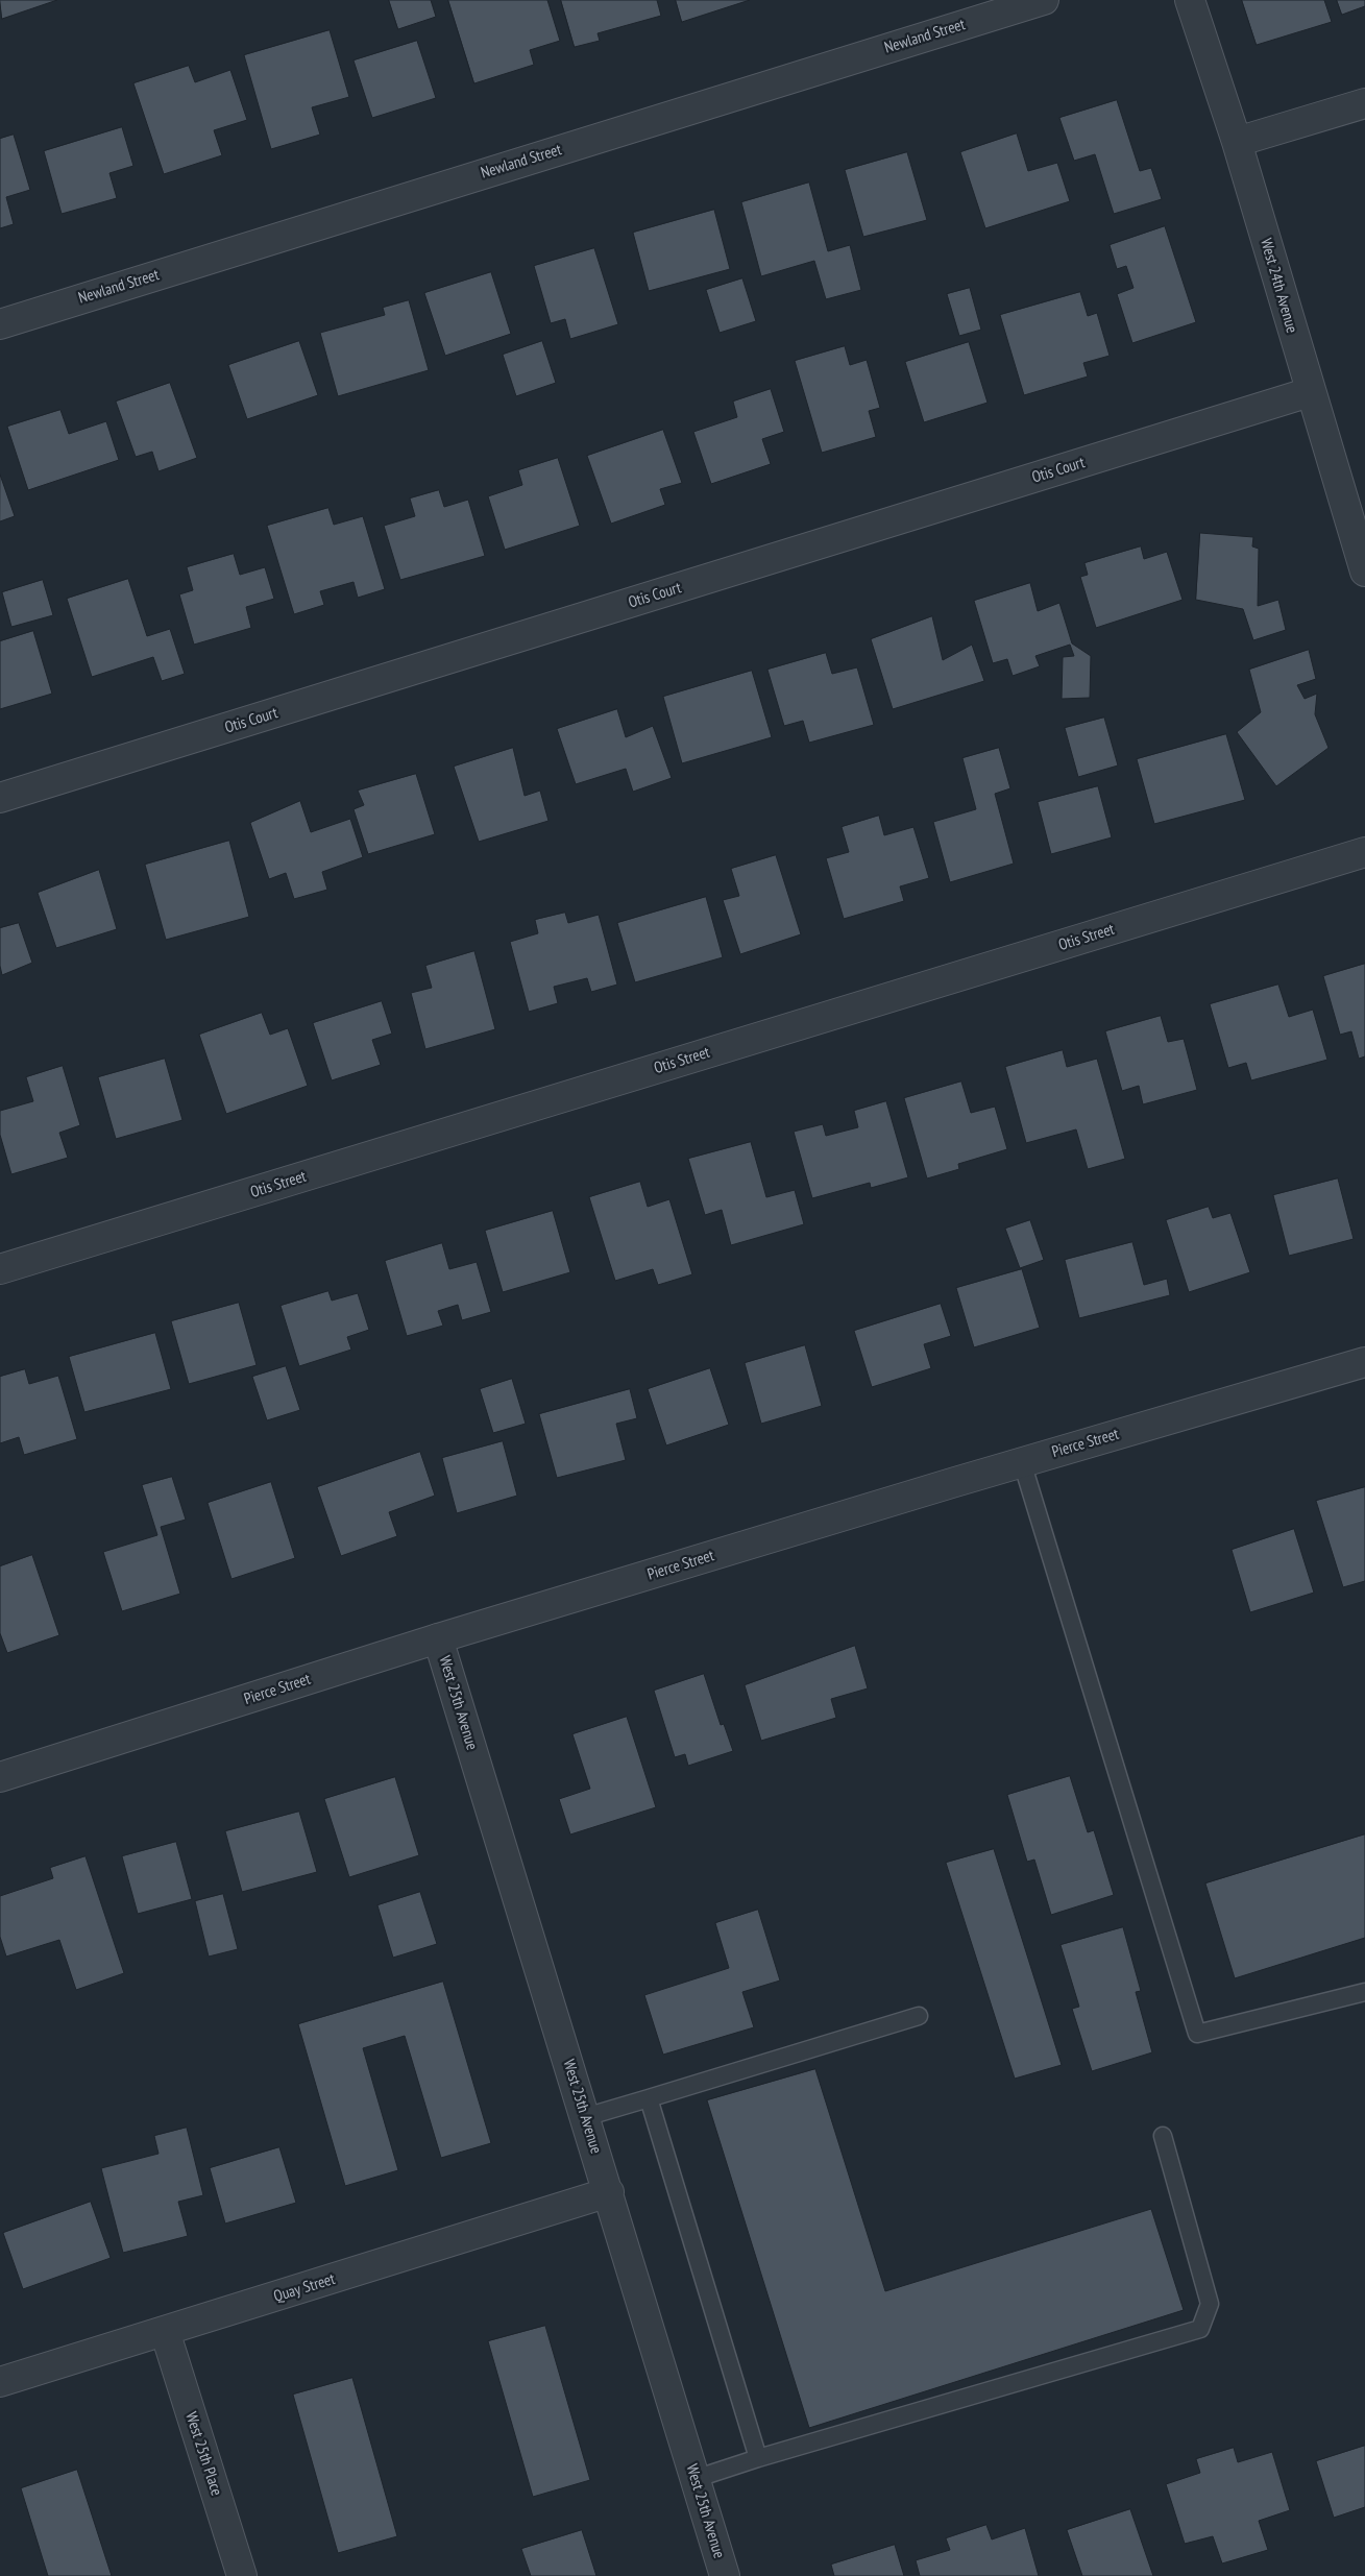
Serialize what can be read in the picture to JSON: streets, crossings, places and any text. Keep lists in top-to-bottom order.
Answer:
{
  "streets": {
    "street": [
      "Newland Street",
      "West 24th Avenue",
      "Otis Court",
      "Otis Street",
      "Pierce Street",
      "West 25th Avenue",
      "Quay Street",
      "West 25th Place"
    ]
  },
  "crossings": [
    ["West 24th Avenue", "Otis Court"],
    ["Pierce Street", "West 25th Avenue"],
    ["West 25th Avenue", "Quay Street"],
    ["Quay Street", "West 25th Place"]
  ]
}
